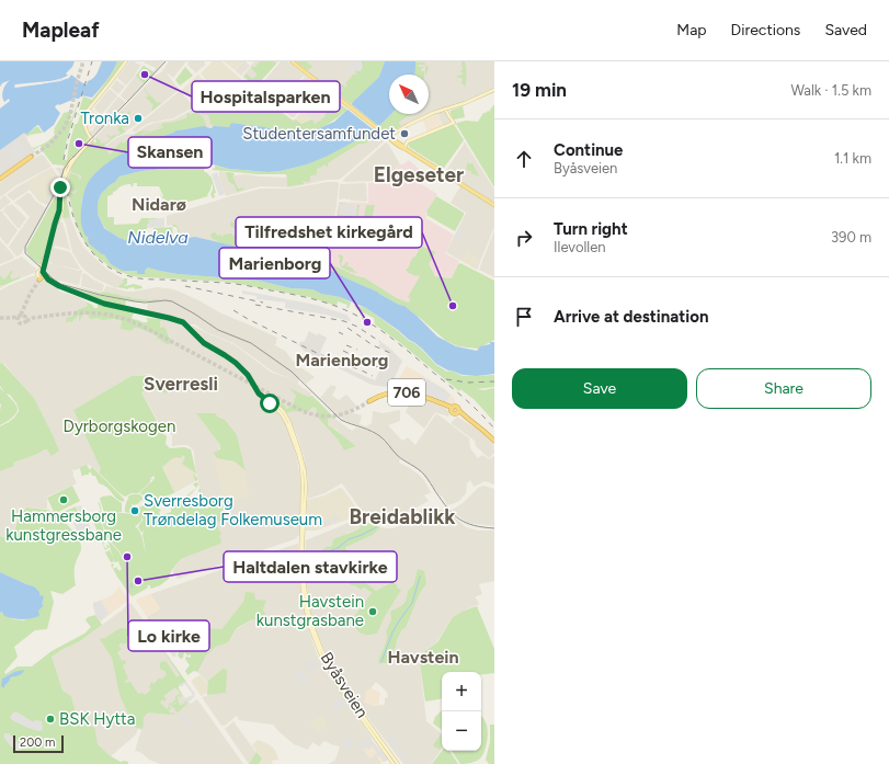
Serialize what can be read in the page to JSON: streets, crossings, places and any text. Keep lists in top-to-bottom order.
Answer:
{
  "streets": {
    "highway": ["706"],
    "main road": ["Byåsveien"]
  },
  "districts": [
    "Elgeseter",
    "Nidarø",
    "Marienborg",
    "Sverresli",
    "Breidablikk",
    "Havstein"
  ],
  "water": ["Nidelva"],
  "parks": ["Dyrborgskogen"],
  "places": [
    "Hospitalsparken",
    "Tronka",
    "Studentersamfundet",
    "Skansen",
    "Tilfredshet kirkegård",
    "Marienborg",
    "Hammersborg kunstgressbane",
    "Sverresborg Trøndelag Folkemuseum",
    "Lo kirke",
    "Haltdalen stavkirke",
    "Havstein kunstgrasbane",
    "BSK Hytta"
  ],
  "scale_bar": "200 m",
  "north": "top left",
  "page": {
    "header": "Mapleaf",
    "nav": ["Map", "Directions", "Saved"],
    "heading": ["19 min", "Walk · 1.5 km"],
    "list": [
      ["Continue", "Byåsveien", "1.1 km"],
      ["Turn right", "Ilevollen", "390 m"],
      "Arrive at destination"
    ],
    "buttons": ["Save", "Share"],
    "map_buttons": ["+", "−"],
    "scale": "200 m"
  }
}
